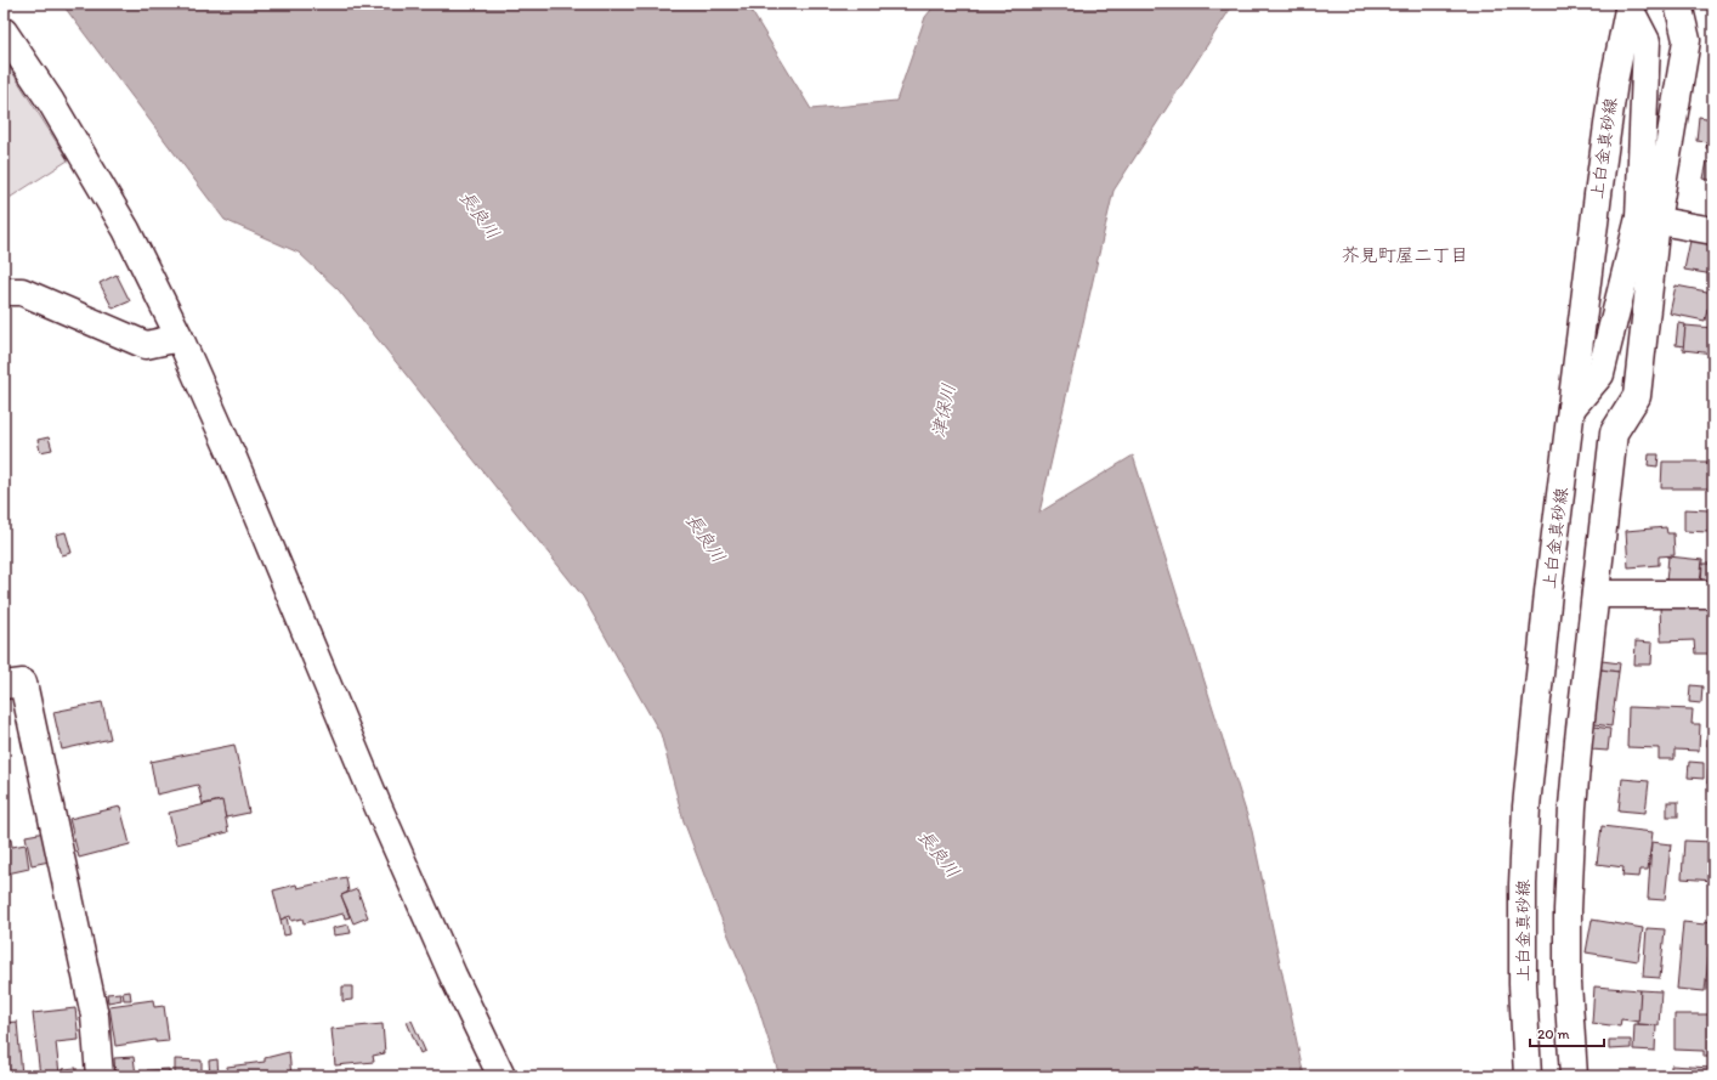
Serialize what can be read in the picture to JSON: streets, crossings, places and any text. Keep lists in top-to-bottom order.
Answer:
{
  "streets": {
    "street": ["上白金真砂線"]
  },
  "districts": ["芥見町屋二丁目"],
  "water": ["長良川", "津保川"],
  "scale_bar": "20 m"
}
